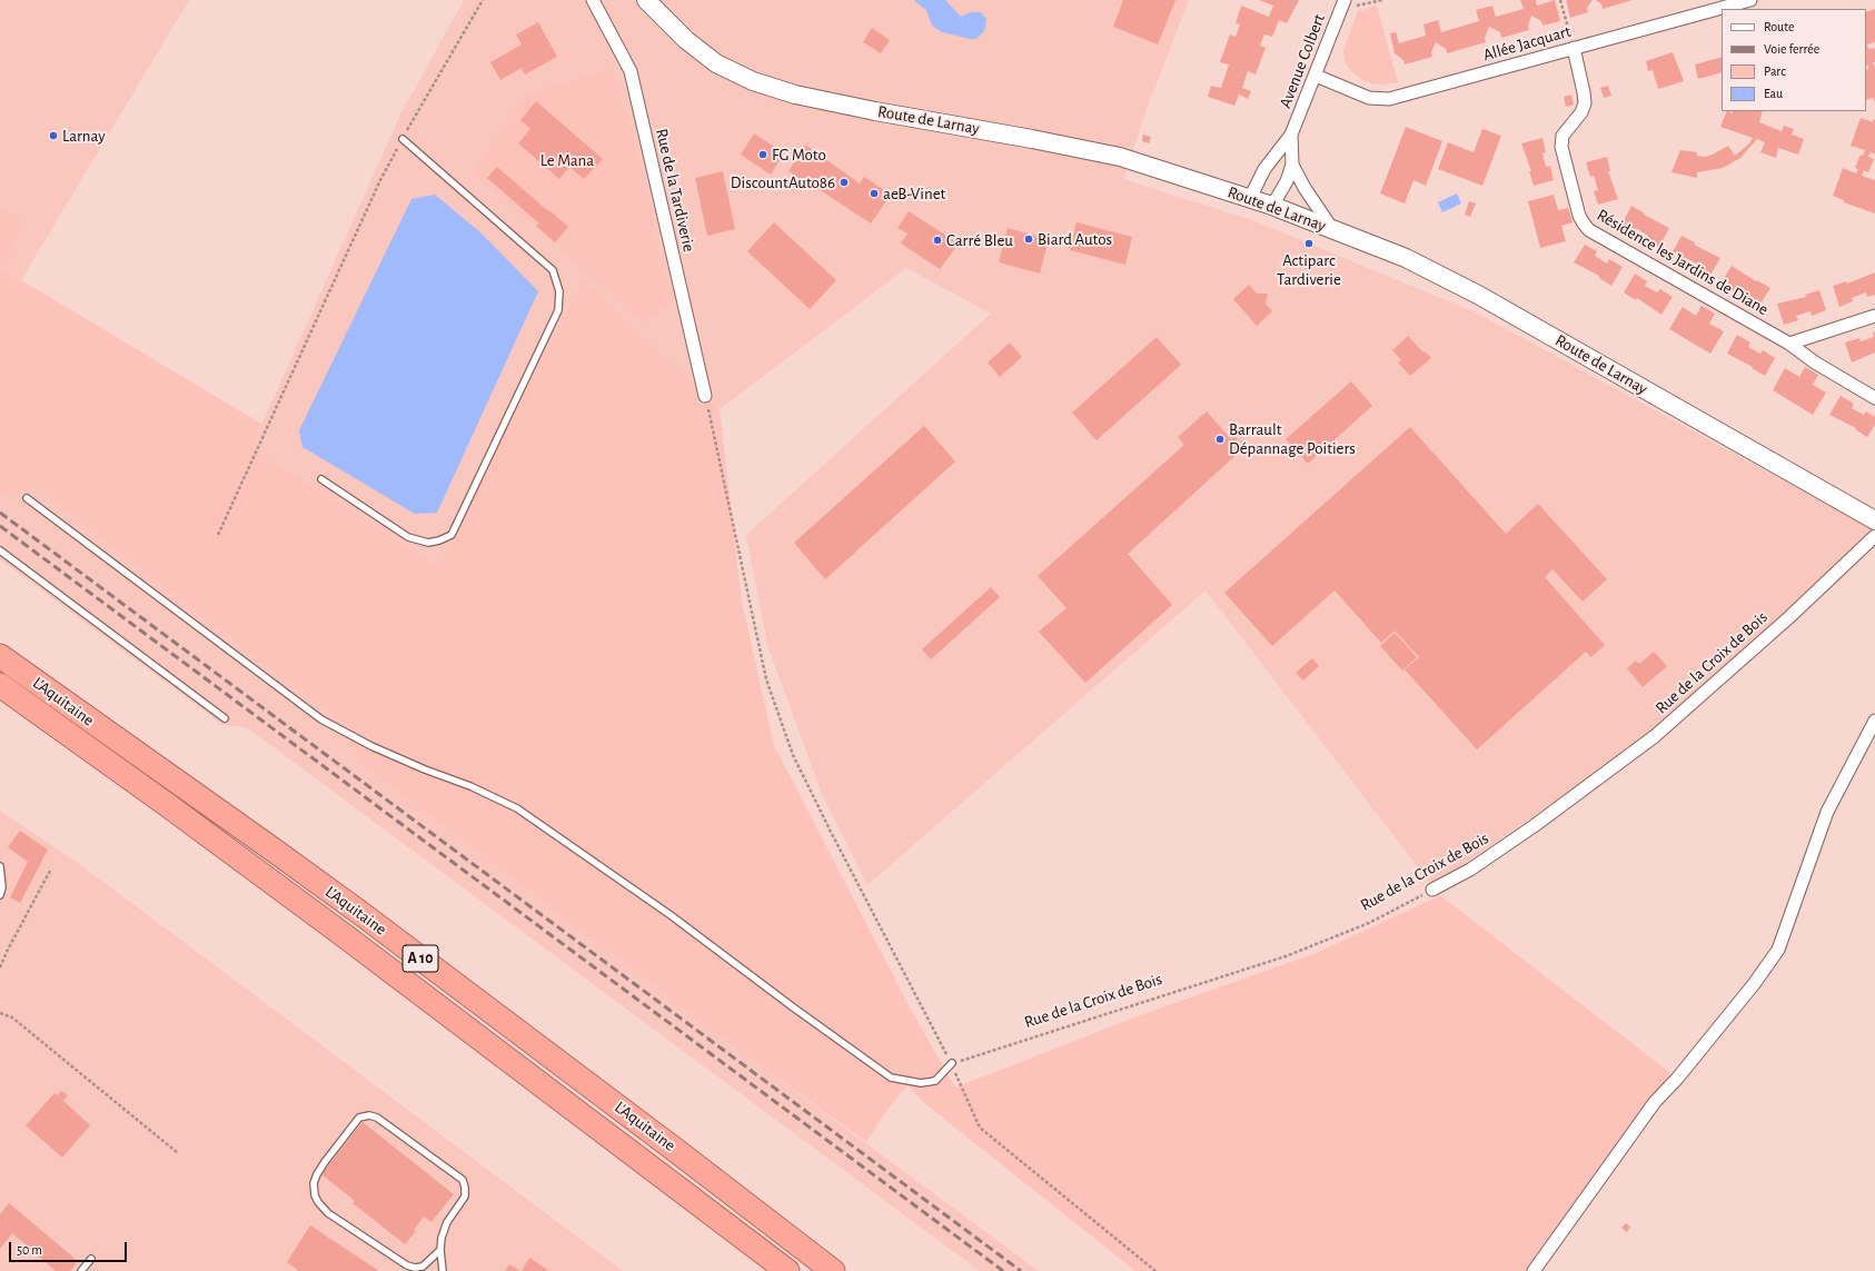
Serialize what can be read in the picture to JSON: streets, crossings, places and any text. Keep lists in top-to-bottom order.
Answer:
{
  "streets": {
    "highway": ["L'Aquitaine", "A 10"],
    "street": [
      "Allée Jacquart",
      "Avenue Colbert",
      "Route de Larnay",
      "Rue de la Tardiverie",
      "Résidence les Jardins de Diane",
      "Rue de la Croix de Bois"
    ]
  },
  "crossings": [
    ["Allée Jacquart", "Avenue Colbert"],
    ["Allée Jacquart", "Résidence les Jardins de Diane"],
    ["Avenue Colbert", "Route de Larnay"]
  ],
  "parks": ["Le Mana"],
  "places": [
    "Larnay",
    "FG Moto",
    "DiscountAuto86",
    "aeB-Vinet",
    "Biard Autos",
    "Carré Bleu",
    "Actiparc Tardiverie",
    "Barrault Dépannage Poitiers"
  ],
  "legend": [
    "Route",
    "Voie ferrée",
    "Parc",
    "Eau"
  ],
  "scale_bar": "50 m"
}
